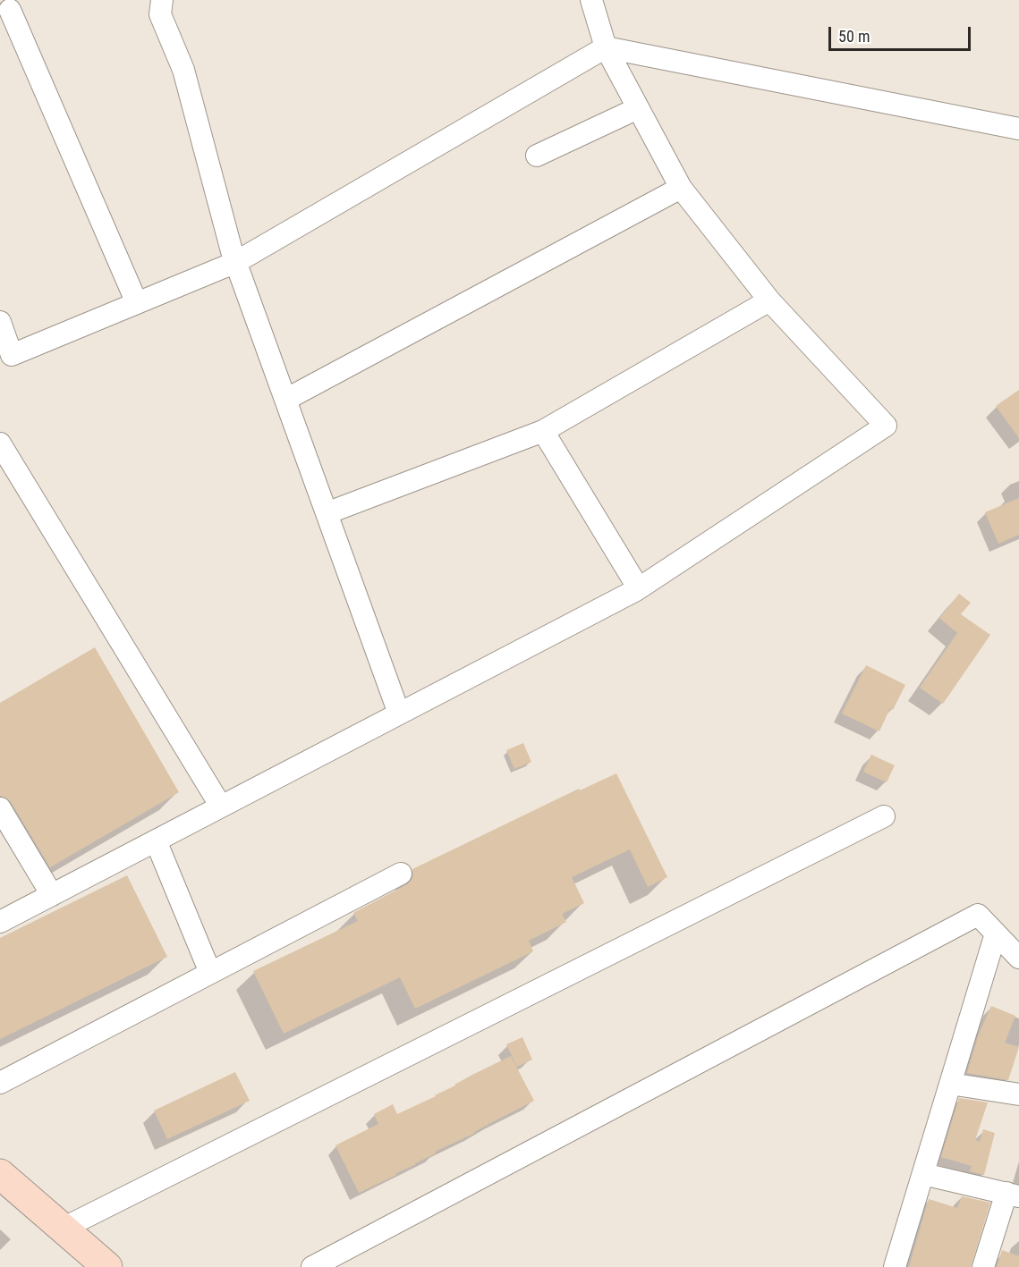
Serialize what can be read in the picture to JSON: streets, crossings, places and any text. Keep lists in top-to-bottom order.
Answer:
{
  "scale_bar": "50 m"
}
